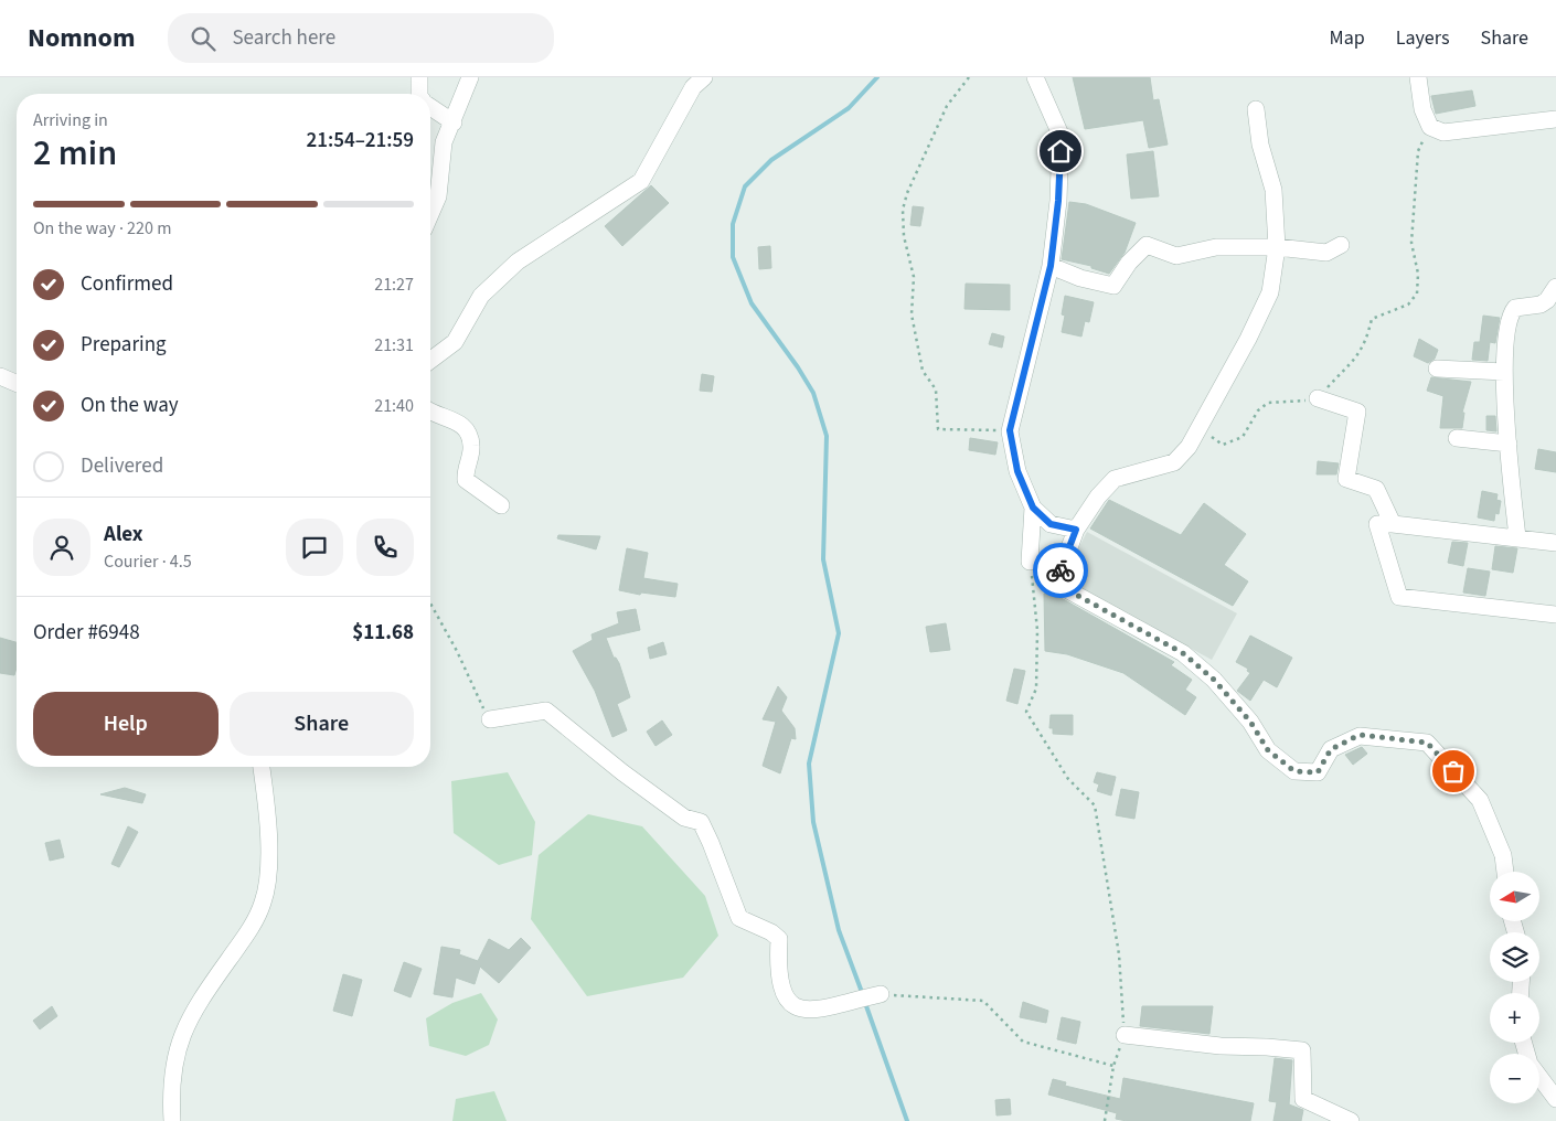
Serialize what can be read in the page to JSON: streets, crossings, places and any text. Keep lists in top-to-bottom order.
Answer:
{
  "north": "left",
  "page": {
    "header": "Nomnom",
    "search": "Search here",
    "nav": ["Map", "Layers", "Share"],
    "heading": ["2 min", "Arriving in", "21:54–21:59"],
    "panel": [
      "Alex",
      "Courier · 4.5",
      "Order #6948",
      "$11.68"
    ],
    "bar": "On the way · 220 m",
    "list": [
      ["Confirmed", "21:27"],
      ["Preparing", "21:31"],
      ["On the way", "21:40"],
      "Delivered"
    ],
    "buttons": ["Help", "Share"],
    "map_buttons": ["+", "−"]
  }
}
